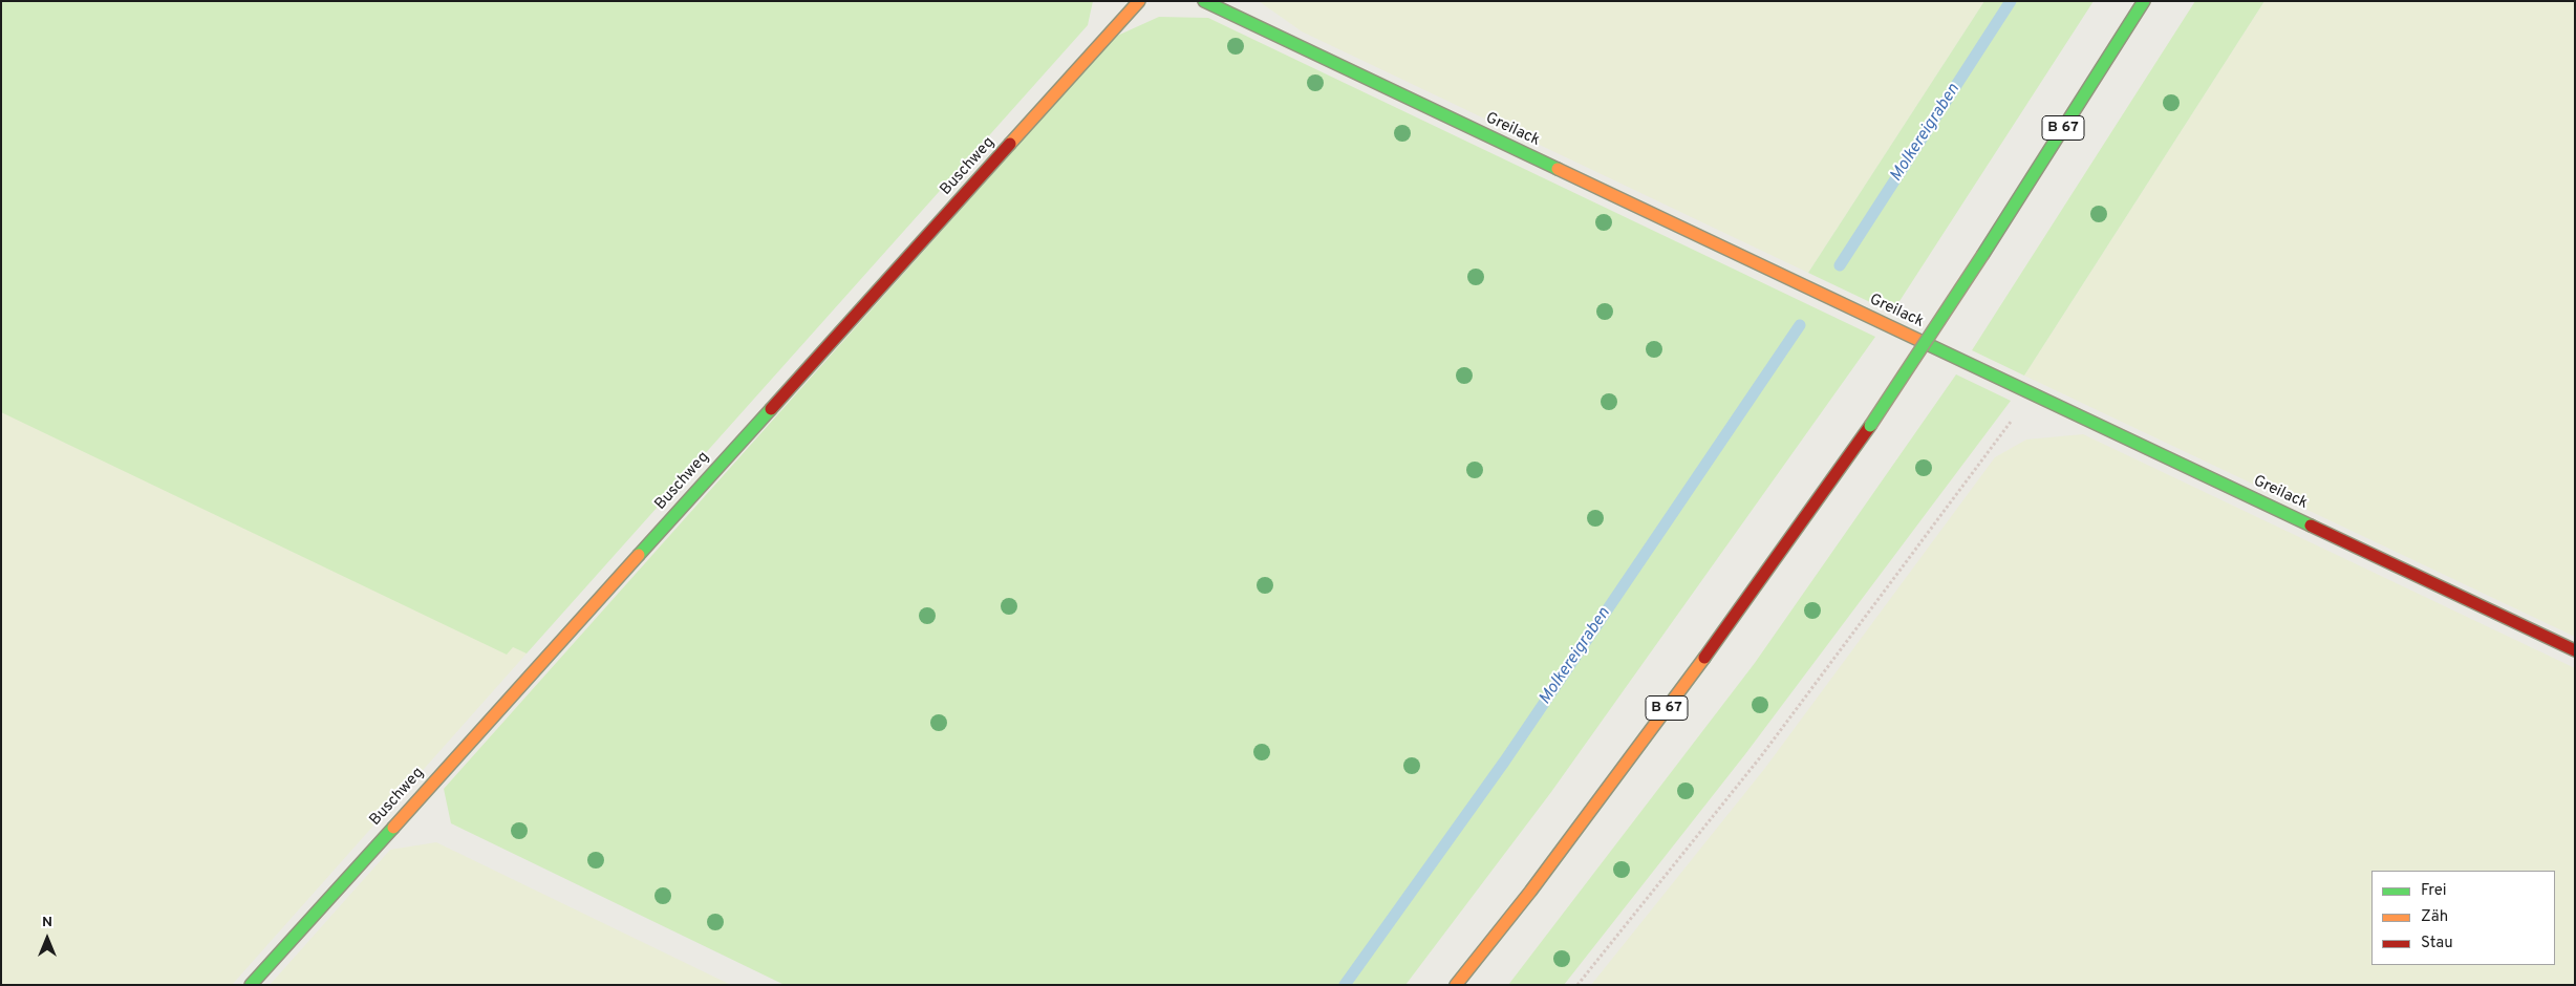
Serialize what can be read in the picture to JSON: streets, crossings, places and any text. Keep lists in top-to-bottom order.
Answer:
{
  "streets": {
    "street": ["B 67", "Greilack", "Buschweg"]
  },
  "water": ["Molkereigraben"],
  "legend": ["Frei", "Zäh", "Stau"],
  "north": "top"
}
